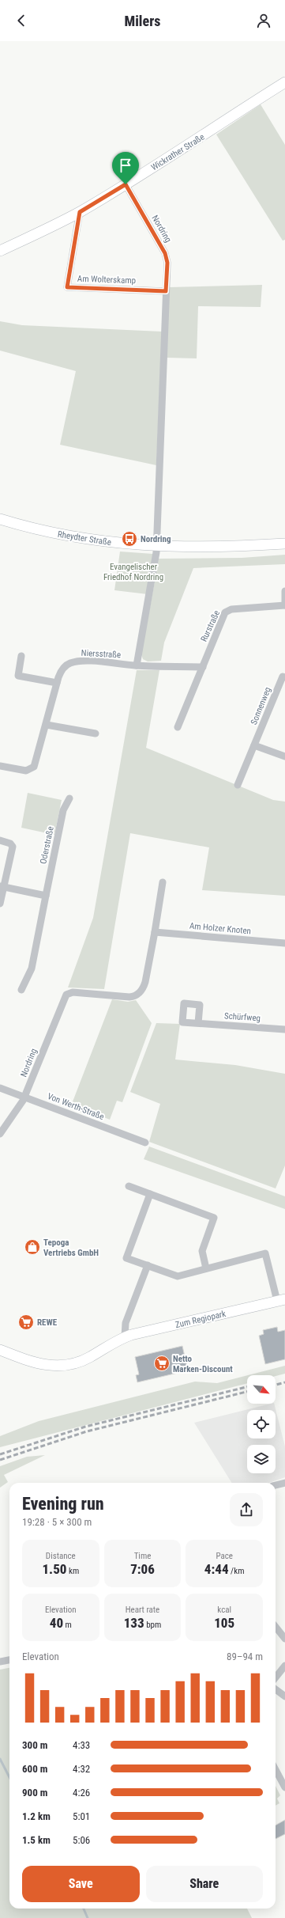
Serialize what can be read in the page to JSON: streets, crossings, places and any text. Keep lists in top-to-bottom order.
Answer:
{
  "streets": {
    "street": [
      "Wickrather Straße",
      "Nordring",
      "Am Wolterskamp",
      "Rheydter Straße",
      "Rurstraße",
      "Niersstraße",
      "Sonnenweg",
      "Oderstraße",
      "Am Holzer Knoten",
      "Schürfweg",
      "Von Werth-Straße",
      "Zum Regiopark"
    ]
  },
  "crossings": [
    ["Wickrather Straße", "Nordring"],
    ["Wickrather Straße", "Am Wolterskamp"],
    ["Nordring", "Am Wolterskamp"],
    ["Nordring", "Rheydter Straße"],
    ["Nordring", "Niersstraße"],
    ["Nordring", "Am Holzer Knoten"],
    ["Nordring", "Von Werth-Straße"]
  ],
  "parks": ["Evangelischer Friedhof Nordring"],
  "places": {
    "bus stop": ["Nordring"],
    "shop": ["Tepoga Vertriebs GmbH"],
    "supermarket": ["REWE", "Netto Marken-Discount"]
  },
  "north": "bottom right",
  "page": {
    "header": "Milers",
    "heading": ["Evening run", "19:28 · 5 × 300 m"],
    "stats": [
      ["Distance", "1.50 km"],
      ["Time", "7:06"],
      ["Pace", "4:44 /km"],
      ["Elevation", "40 m"],
      ["Heart rate", "133 bpm"],
      ["kcal", "105"]
    ],
    "chart": ["Elevation", "89–94 m"],
    "list": [
      {
        "name": "300 m",
        "note": "4:33"
      },
      {
        "name": "600 m",
        "note": "4:32"
      },
      {
        "name": "900 m",
        "note": "4:26"
      },
      {
        "name": "1.2 km",
        "note": "5:01"
      },
      {
        "name": "1.5 km",
        "note": "5:06"
      }
    ],
    "buttons": ["Save", "Share"]
  }
}
